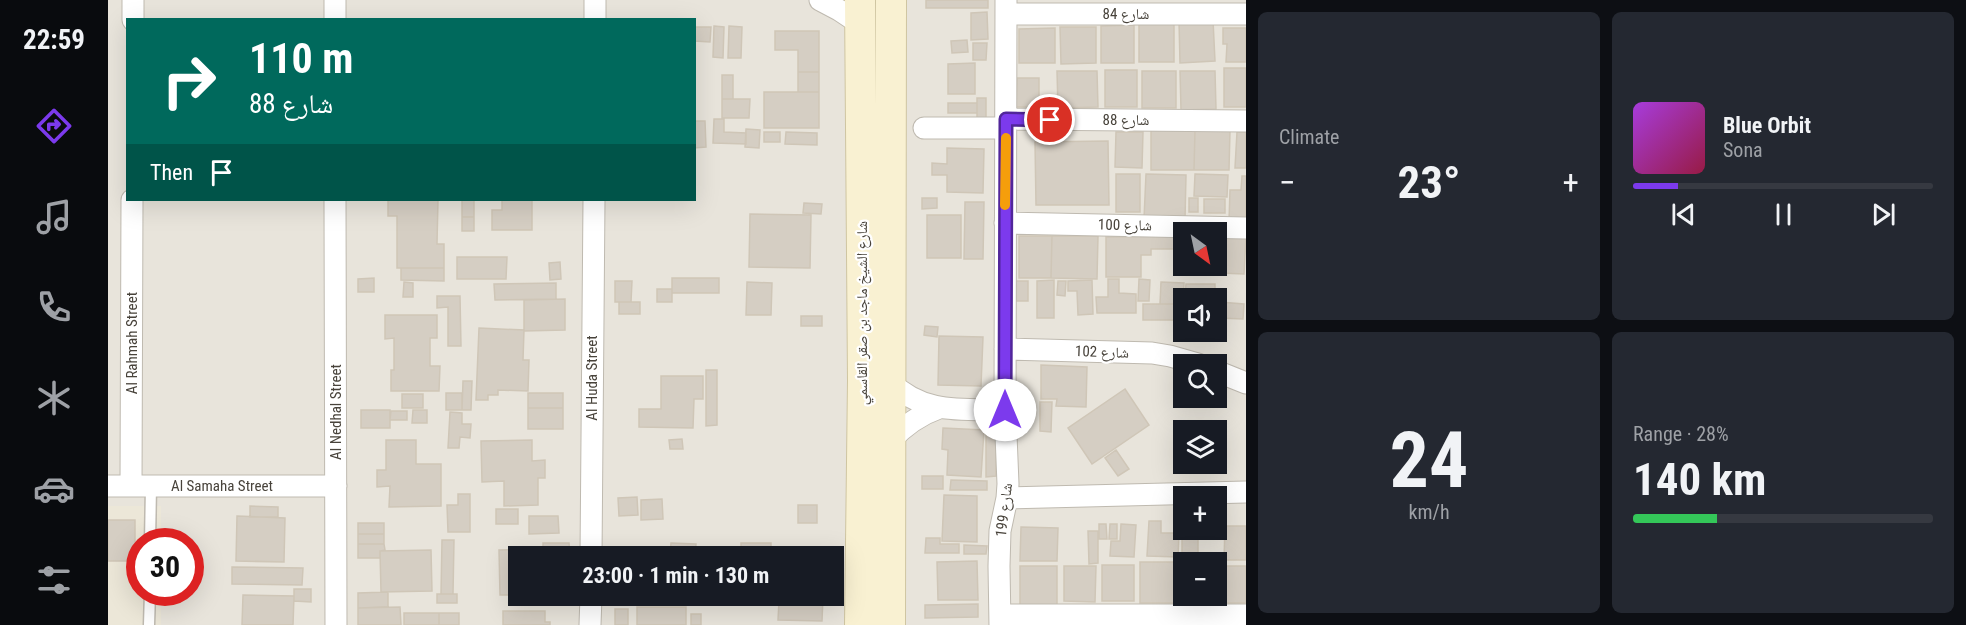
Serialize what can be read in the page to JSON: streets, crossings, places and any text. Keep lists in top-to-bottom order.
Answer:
{
  "streets": {
    "street": [
      "شارع 84",
      "شارع 88",
      "شارع 100",
      "شارع الشيخ ماجد بن صقر القاسمي",
      "Al Rahmah Street",
      "شارع 102",
      "Al Huda Street",
      "Al Nedhal Street",
      "Al Samaha Street",
      "شارع 199"
    ]
  },
  "crossings": [
    ["شارع 84", "شارع 199"],
    ["شارع 88", "شارع 199"],
    ["شارع 100", "شارع 199"],
    ["Al Rahmah Street", "Al Samaha Street"],
    ["شارع 102", "شارع 199"],
    ["Al Nedhal Street", "Al Samaha Street"]
  ],
  "north": "bottom right",
  "page": {
    "tabs": "22:59",
    "tile": [
      "Climate",
      ["24", "km/h"],
      ["Range · 28%", "140 km"]
    ],
    "turn": ["110 m", "شارع 88"],
    "song": ["Blue Orbit", "Sona"],
    "then": "Then",
    "heat": ["−", "23°", "+"],
    "map_buttons": ["+", "−"],
    "limit": "30",
    "trip": "23:00 · 1 min · 130 m"
  }
}
